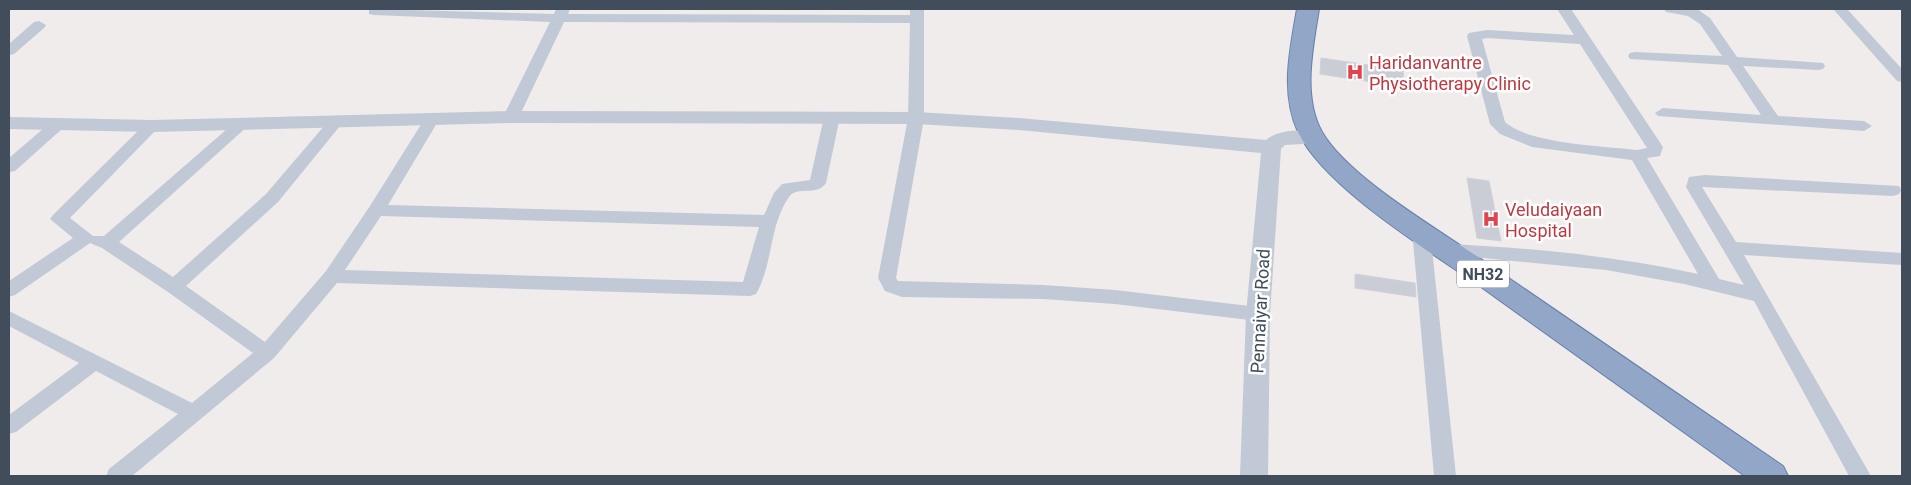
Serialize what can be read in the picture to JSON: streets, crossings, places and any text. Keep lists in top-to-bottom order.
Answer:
{
  "streets": {
    "highway": ["NH32"],
    "street": ["Pennaiyar Road"]
  },
  "places": {
    "hospital": ["Haridanvantre Physiotherapy Clinic", "Veludaiyaan Hospital"]
  }
}
